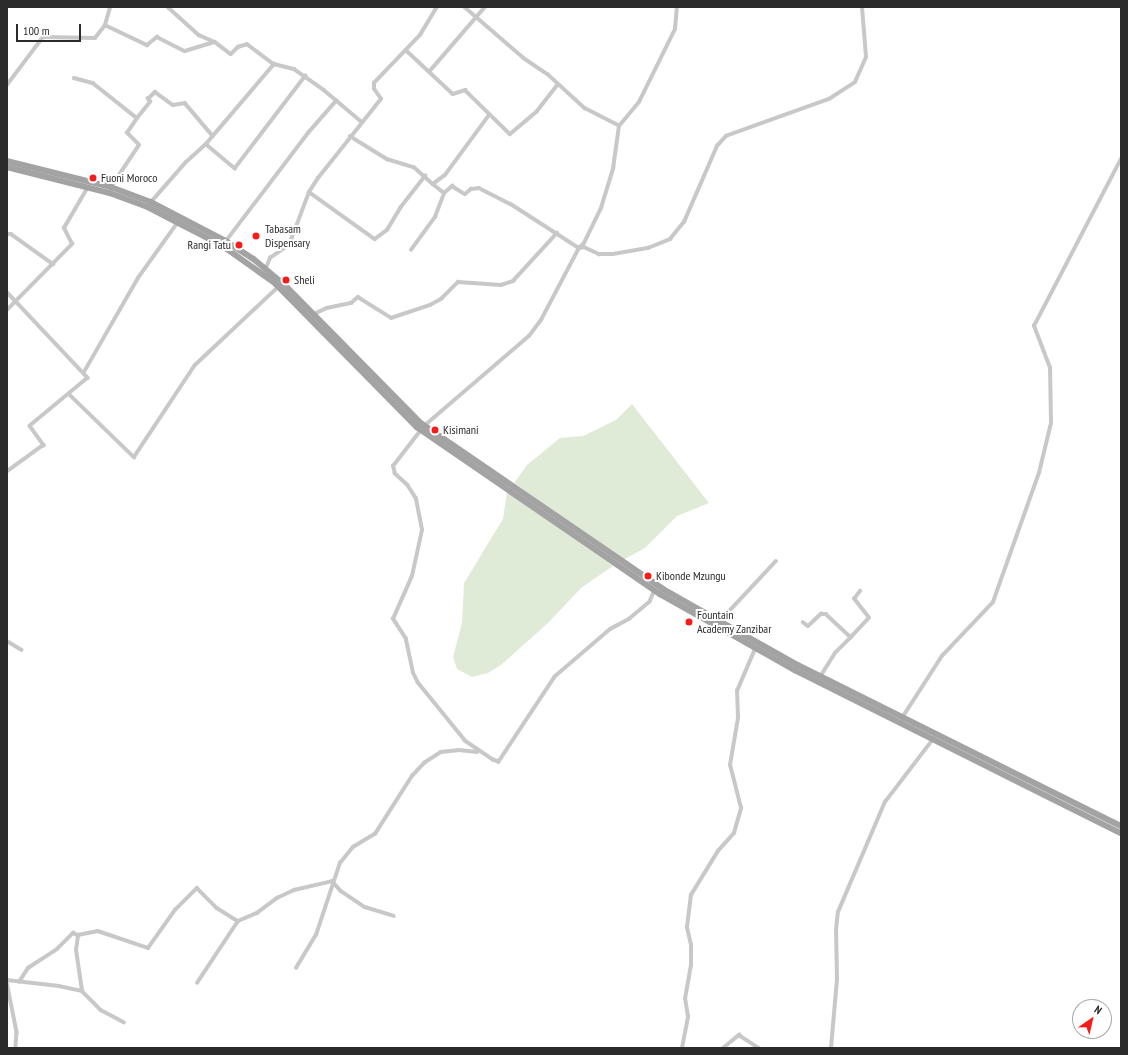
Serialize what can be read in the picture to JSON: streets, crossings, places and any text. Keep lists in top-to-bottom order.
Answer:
{
  "places": [
    "Fuoni Moroco",
    "Tabasam Dispensary",
    "Rangi Tatu",
    "Sheli",
    "Kisimani",
    "Kibonde Mzungu",
    "Fountain Academy Zanzibar"
  ],
  "scale_bar": "100 m",
  "north": "top right"
}
